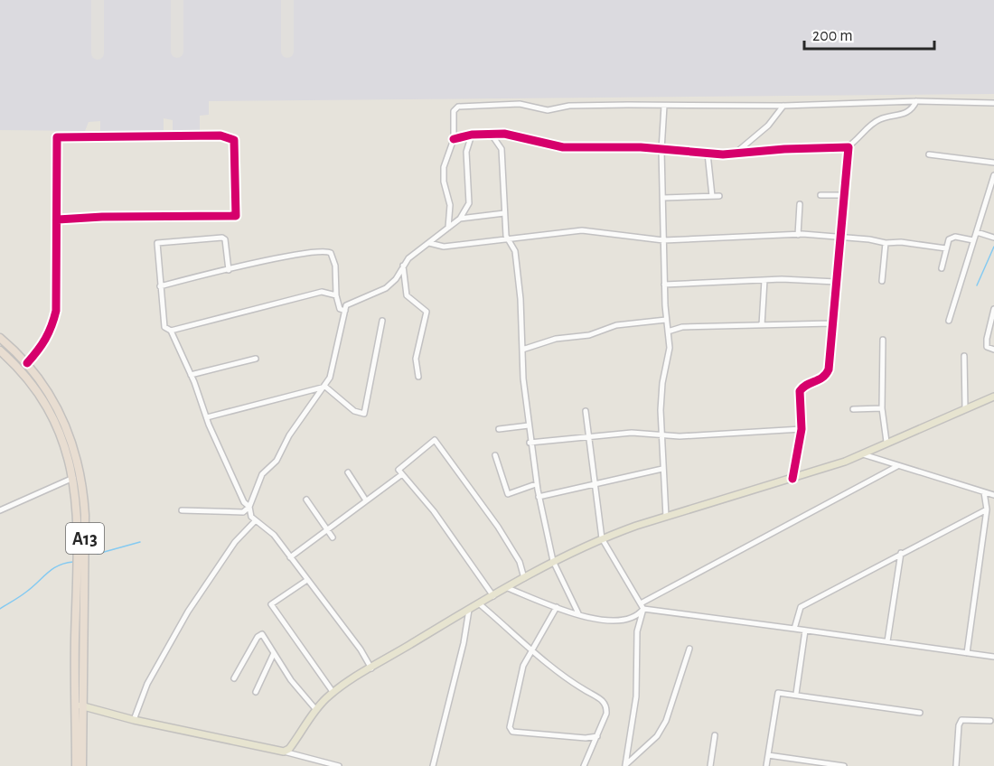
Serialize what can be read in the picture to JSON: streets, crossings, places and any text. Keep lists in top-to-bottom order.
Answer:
{
  "streets": {
    "highway": ["A13"]
  },
  "scale_bar": "200 m"
}
